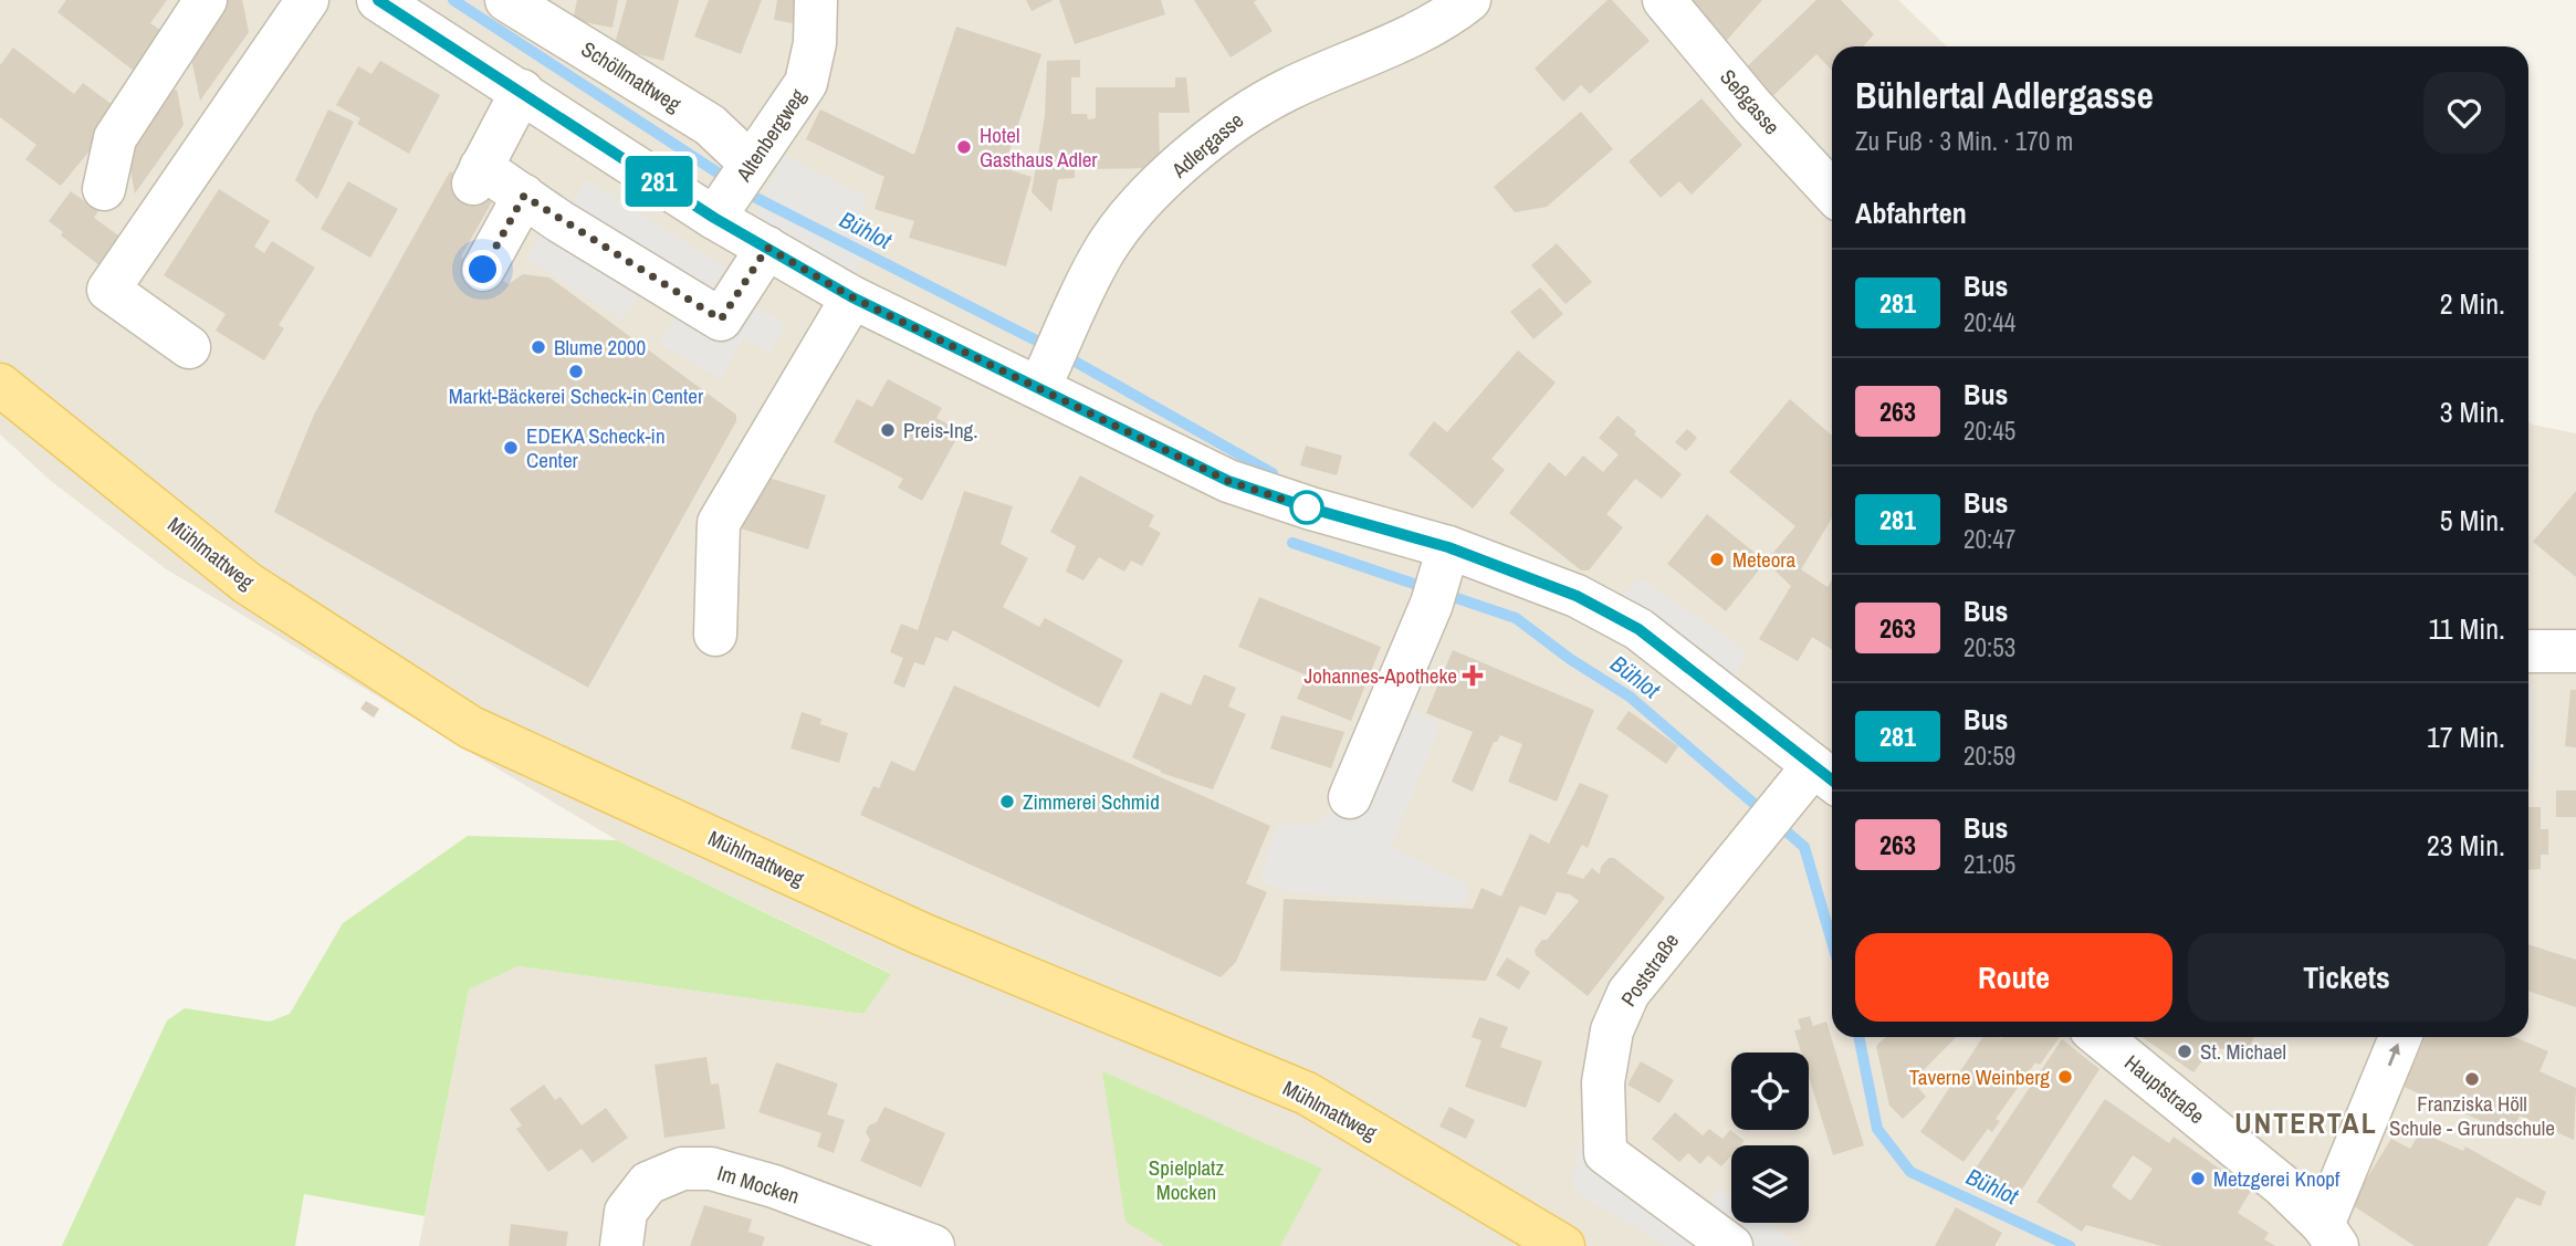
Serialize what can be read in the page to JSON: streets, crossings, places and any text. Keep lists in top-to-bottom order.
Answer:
{
  "streets": {
    "main road": ["Mühlmattweg"],
    "street": [
      "Schöllmattweg",
      "Seßgasse",
      "Altenbergweg",
      "Adlergasse",
      "Poststraße",
      "Hauptstraße",
      "Im Mocken"
    ]
  },
  "crossings": [
    ["Schöllmattweg", "Altenbergweg"]
  ],
  "districts": ["UNTERTAL"],
  "water": ["Bühlot"],
  "parks": ["Spielplatz Mocken"],
  "places": {
    "other": [
      "Hotel Gasthaus Adler",
      "Blume 2000",
      "Markt-Bäckerei Scheck-in Center",
      "Preis-Ing.",
      "EDEKA Scheck-in Center",
      "Meteora",
      "Zimmerei Schmid",
      "St. Michael",
      "Taverne Weinberg",
      "Franziska Höll Schule - Grundschule",
      "Metzgerei Knopf"
    ],
    "health": ["Johannes-Apotheke"]
  },
  "lines": ["bus line 281"],
  "page": {
    "on_map": "281",
    "heading": [
      ["Bühlertal Adlergasse", "Zu Fuß · 3 Min. · 170 m"],
      "Abfahrten"
    ],
    "list": [
      {
        "mark": "281",
        "name": "Bus",
        "note": "20:44",
        "value": "2 Min."
      },
      {
        "mark": "263",
        "name": "Bus",
        "note": "20:45",
        "value": "3 Min."
      },
      {
        "mark": "281",
        "name": "Bus",
        "note": "20:47",
        "value": "5 Min."
      },
      {
        "mark": "263",
        "name": "Bus",
        "note": "20:53",
        "value": "11 Min."
      },
      {
        "mark": "281",
        "name": "Bus",
        "note": "20:59",
        "value": "17 Min."
      },
      {
        "mark": "263",
        "name": "Bus",
        "note": "21:05",
        "value": "23 Min."
      }
    ],
    "buttons": ["Route", "Tickets"]
  }
}
